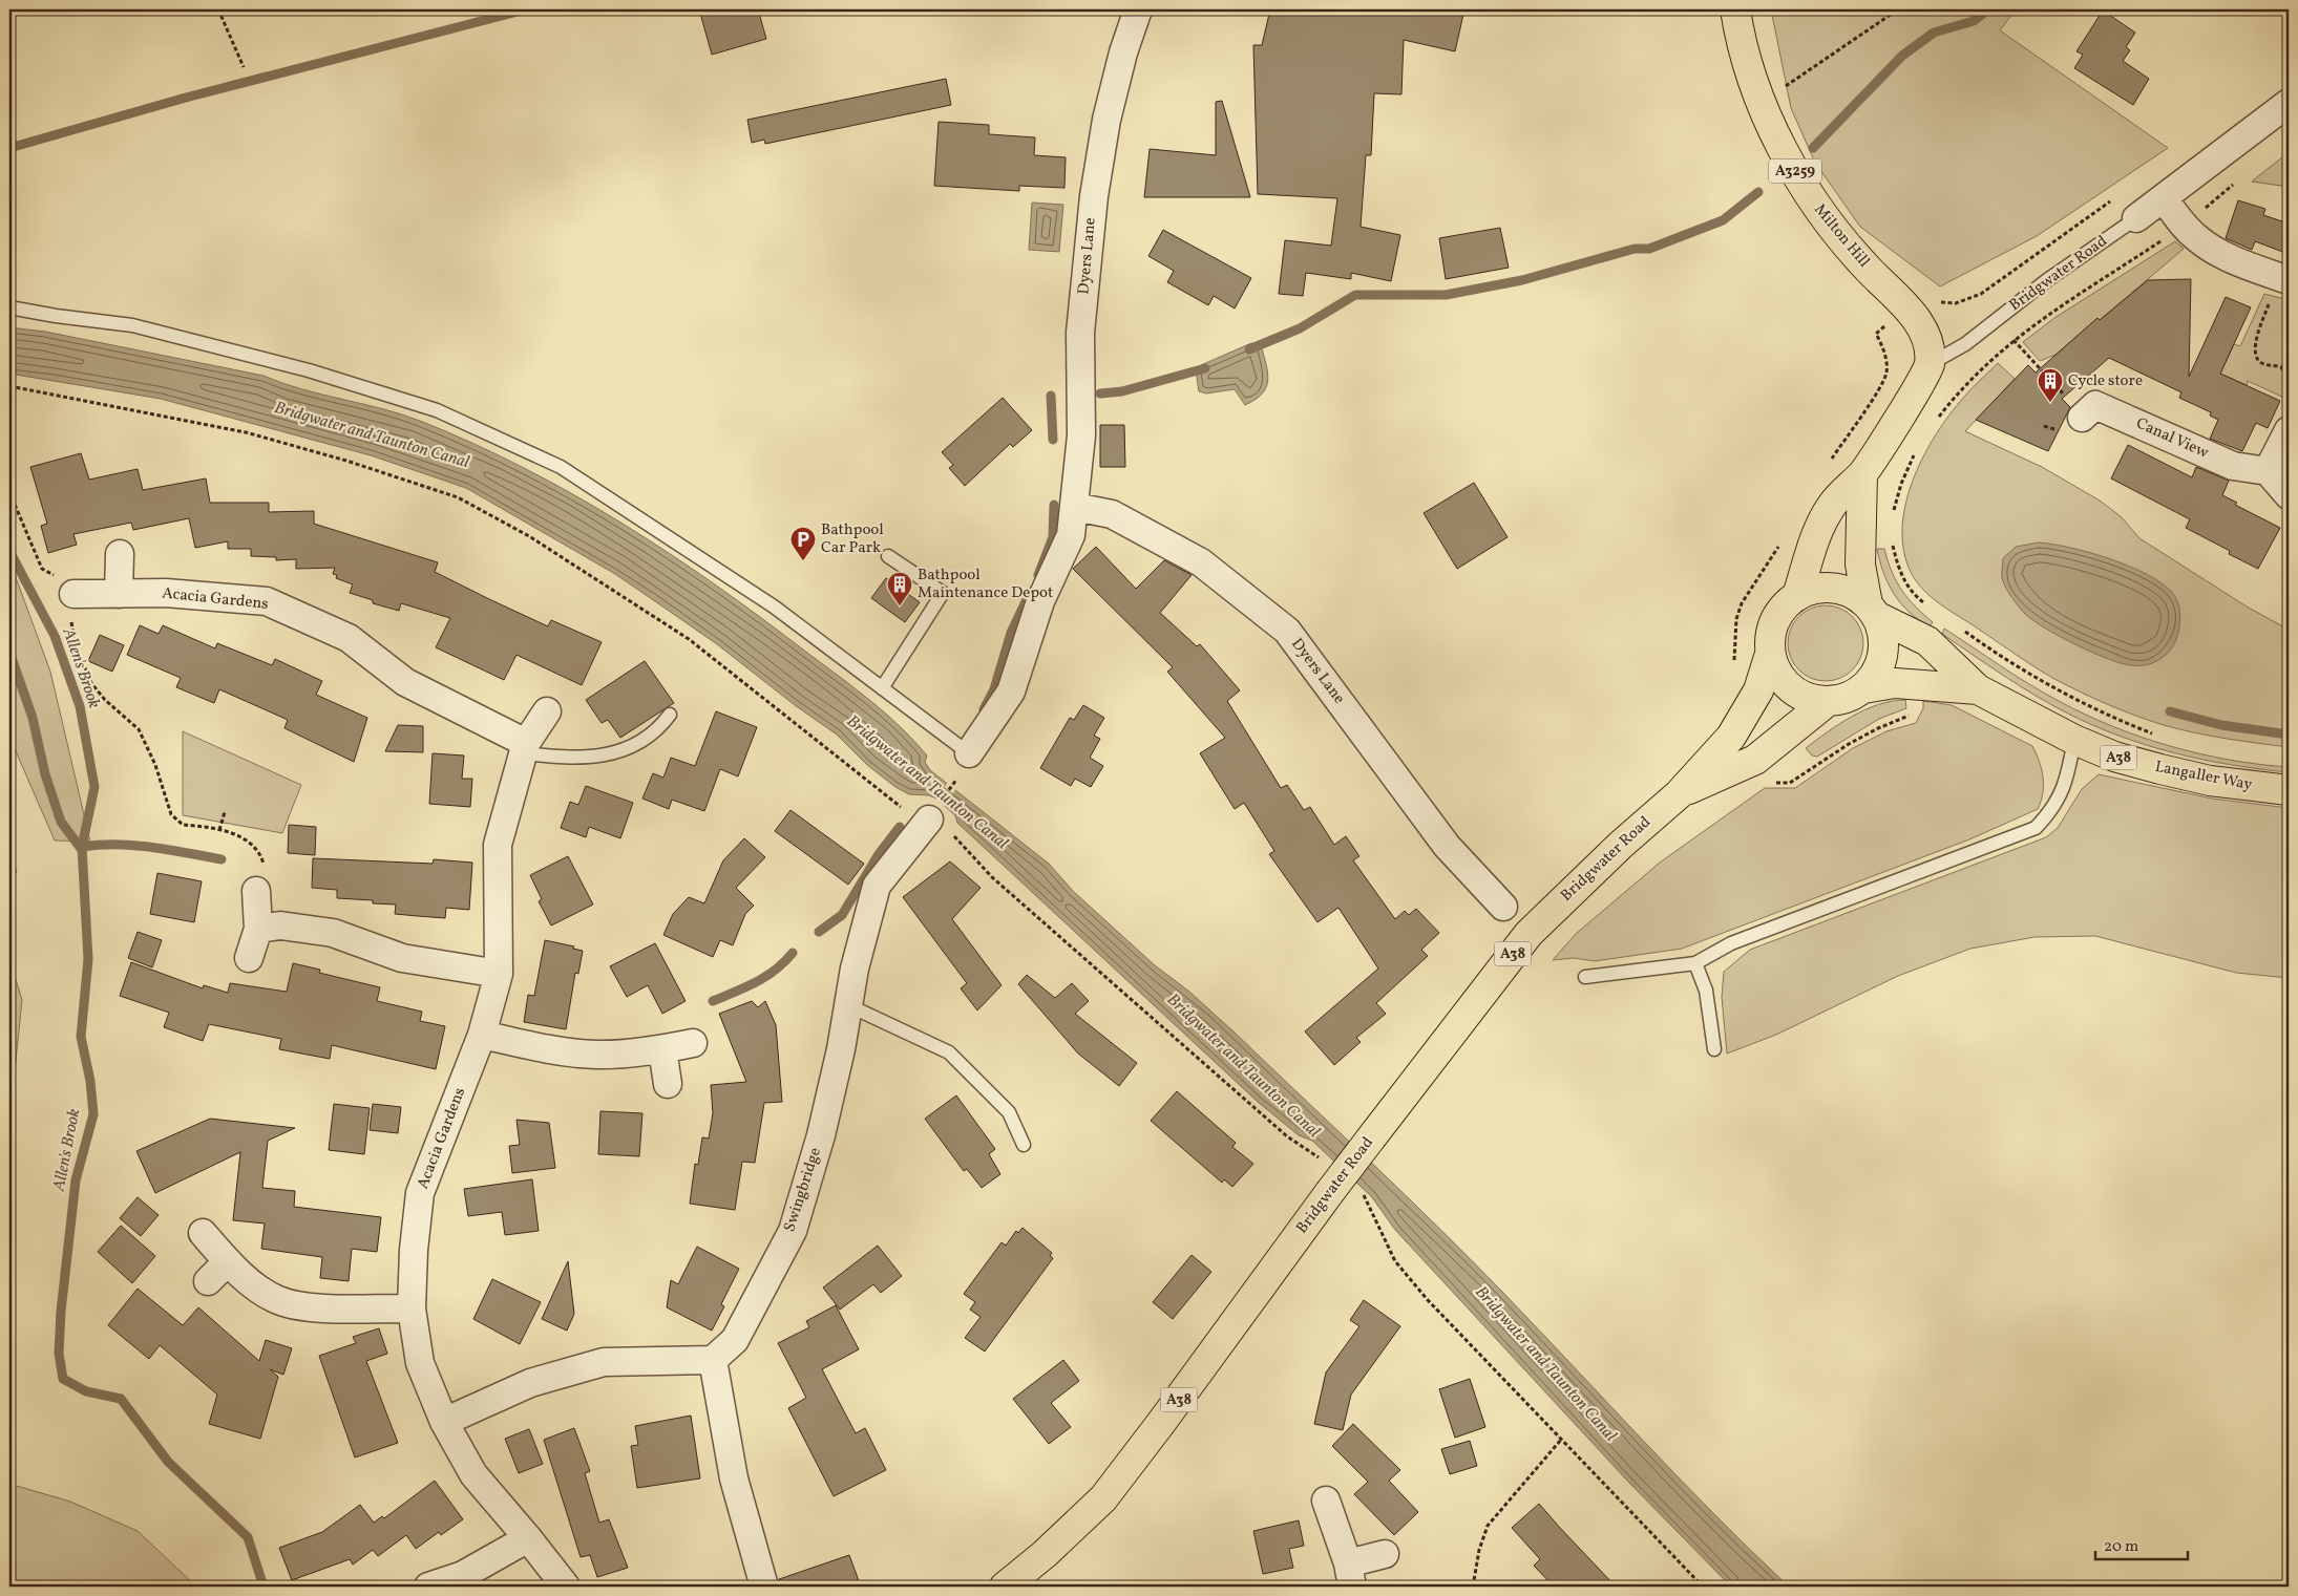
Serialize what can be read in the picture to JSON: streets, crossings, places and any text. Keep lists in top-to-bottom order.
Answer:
{
  "streets": {
    "main road": [
      "A3259",
      "Milton Hill",
      "Bridgwater Road",
      "A38",
      "Langaller Way"
    ],
    "street": [
      "Dyers Lane",
      "Canal View",
      "Acacia Gardens",
      "Swingbridge"
    ]
  },
  "crossings": [
    ["Milton Hill", "Bridgwater Road"],
    ["Bridgwater Road", "A38"],
    ["Bridgwater Road", "Langaller Way"],
    ["A38", "Langaller Way"]
  ],
  "water": ["Bridgwater and Taunton Canal", "Allen's Brook"],
  "places": {
    "building": ["Cycle store", "Bathpool Maintenance Depot"],
    "parking": ["Bathpool Car Park"]
  },
  "scale_bar": "20 m"
}
